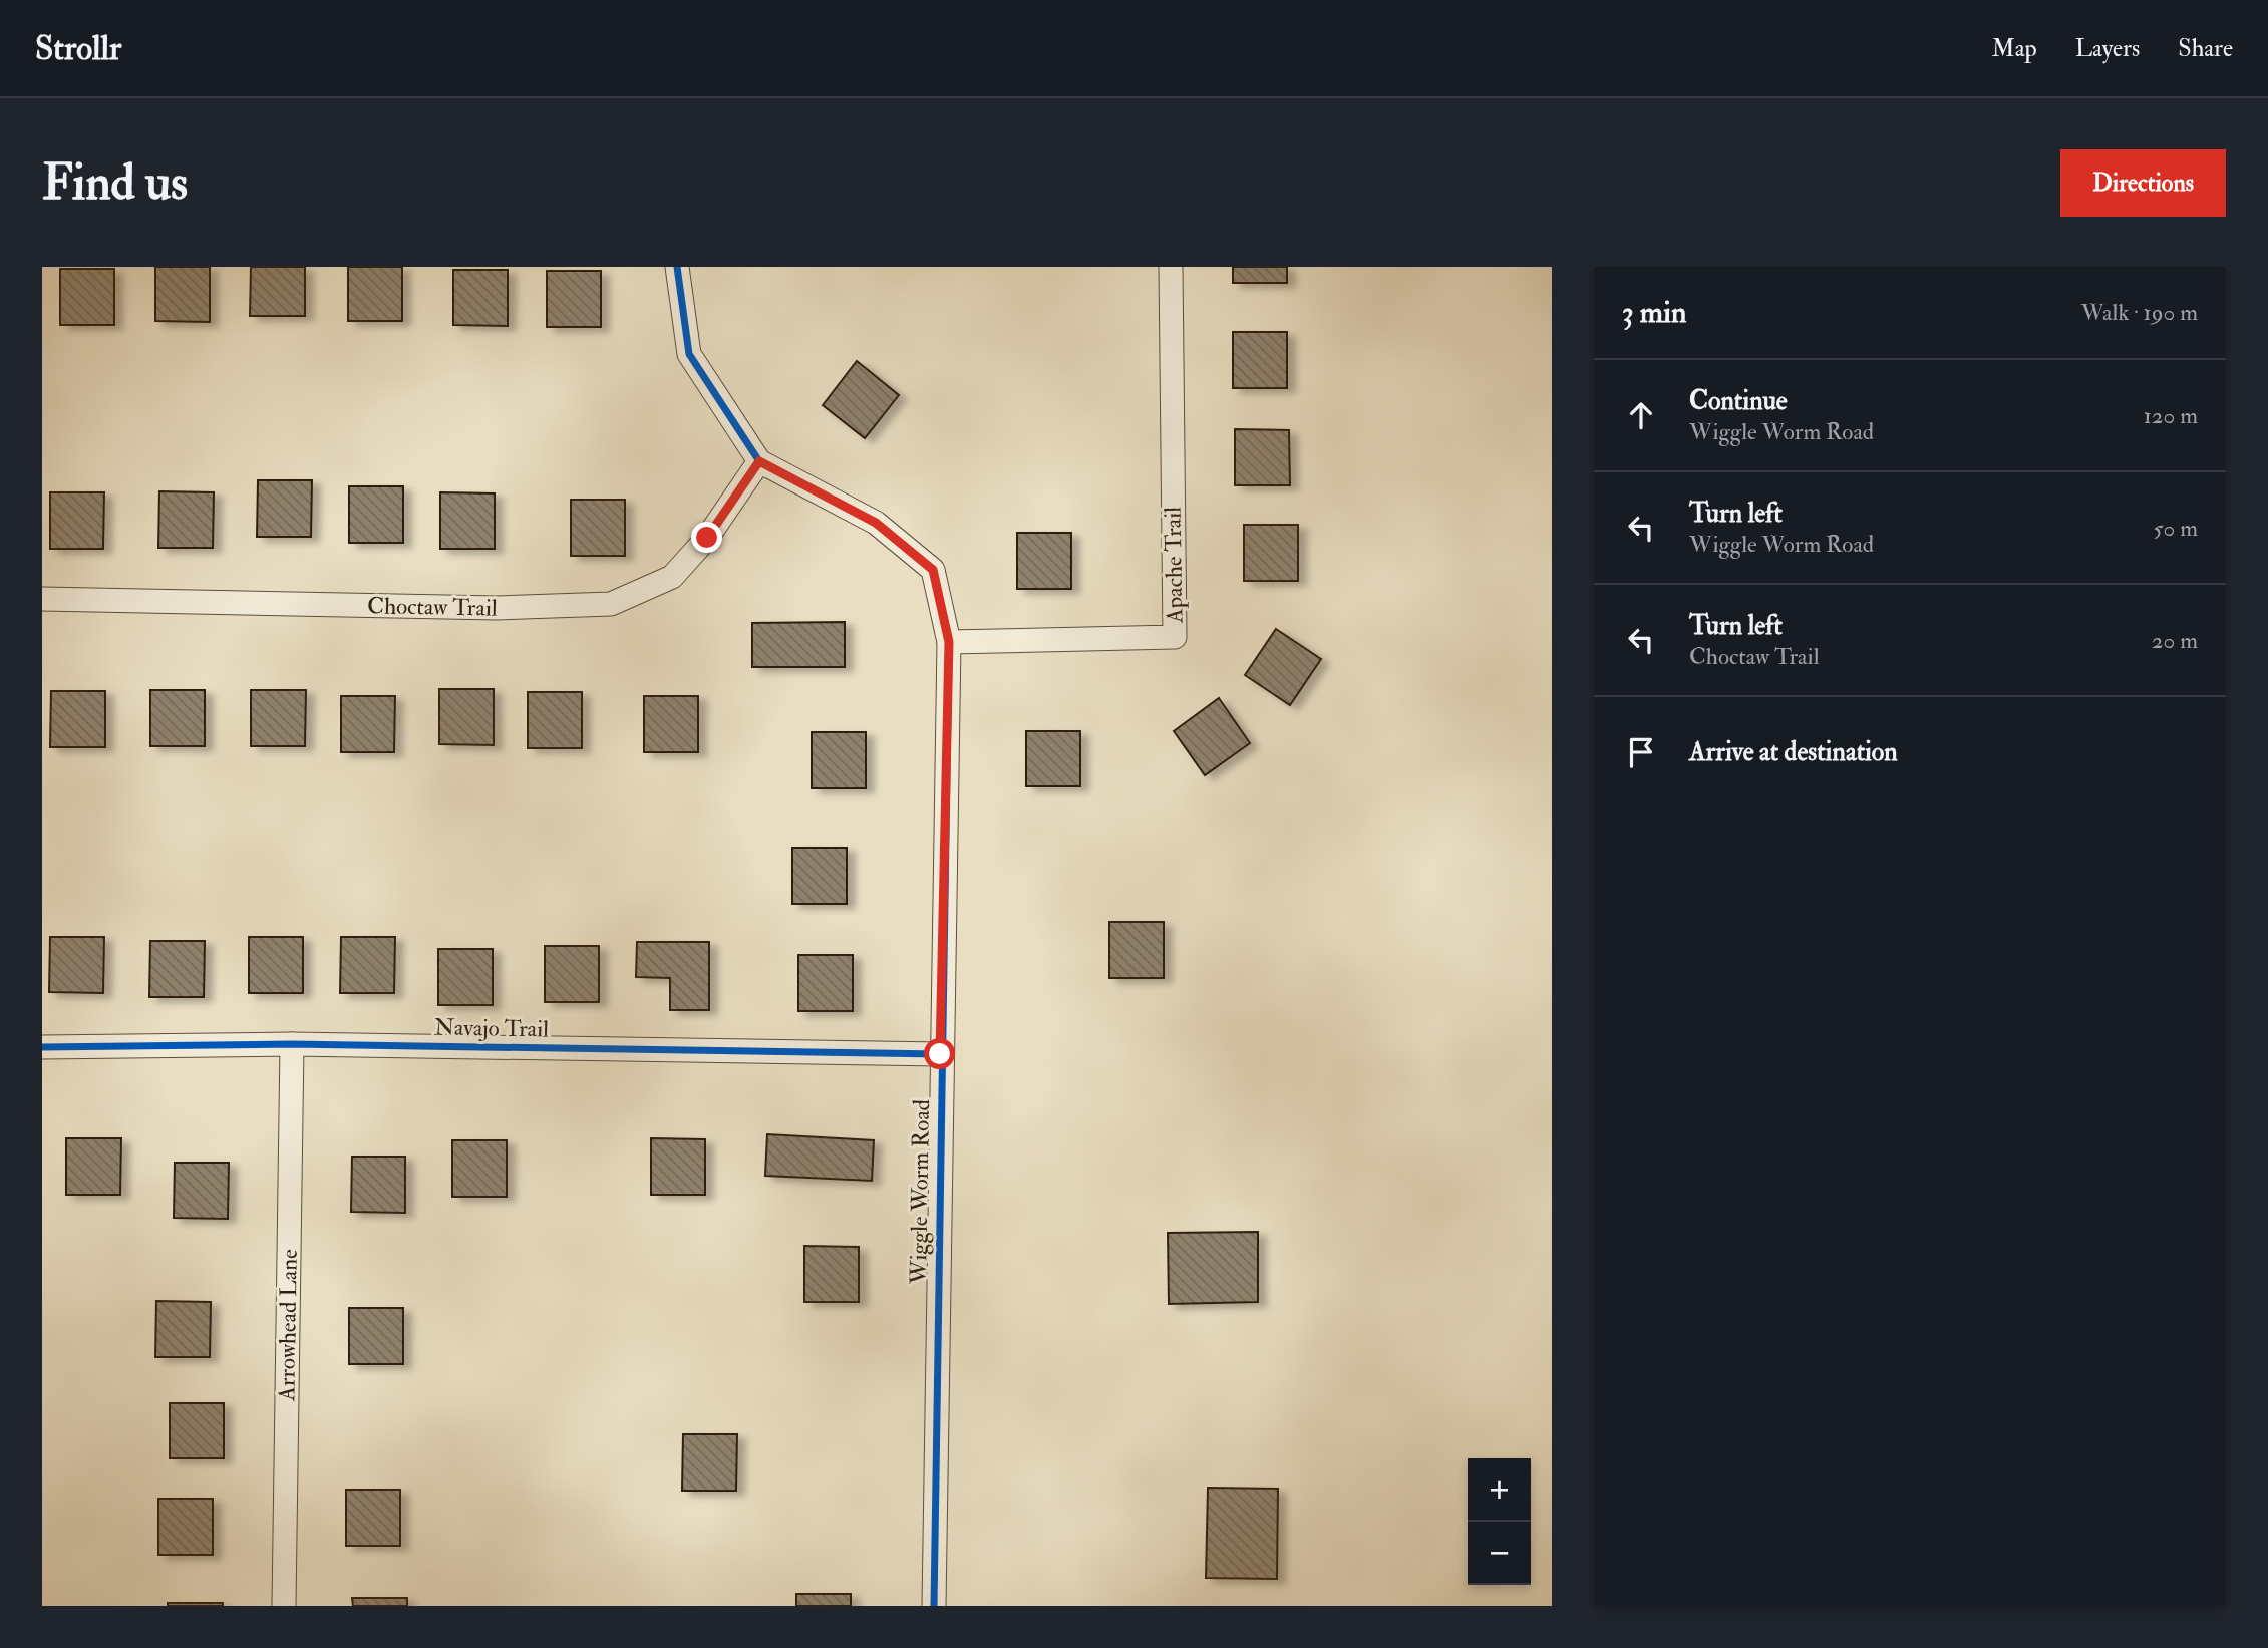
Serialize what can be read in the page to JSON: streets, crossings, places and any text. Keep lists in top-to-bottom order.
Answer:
{
  "streets": {
    "street": [
      "Apache Trail",
      "Choctaw Trail",
      "Navajo Trail",
      "Wiggle Worm Road",
      "Arrowhead Lane"
    ]
  },
  "crossings": [
    ["Apache Trail", "Wiggle Worm Road"],
    ["Choctaw Trail", "Wiggle Worm Road"],
    ["Navajo Trail", "Wiggle Worm Road"],
    ["Navajo Trail", "Arrowhead Lane"]
  ],
  "page": {
    "header": "Strollr",
    "nav": ["Map", "Layers", "Share"],
    "buttons": "Directions",
    "title": "Find us",
    "heading": ["3 min", "Walk · 190 m"],
    "list": [
      ["Continue", "Wiggle Worm Road", "120 m"],
      ["Turn left", "Wiggle Worm Road", "50 m"],
      ["Turn left", "Choctaw Trail", "20 m"],
      "Arrive at destination"
    ],
    "map_buttons": ["+", "−"]
  }
}
